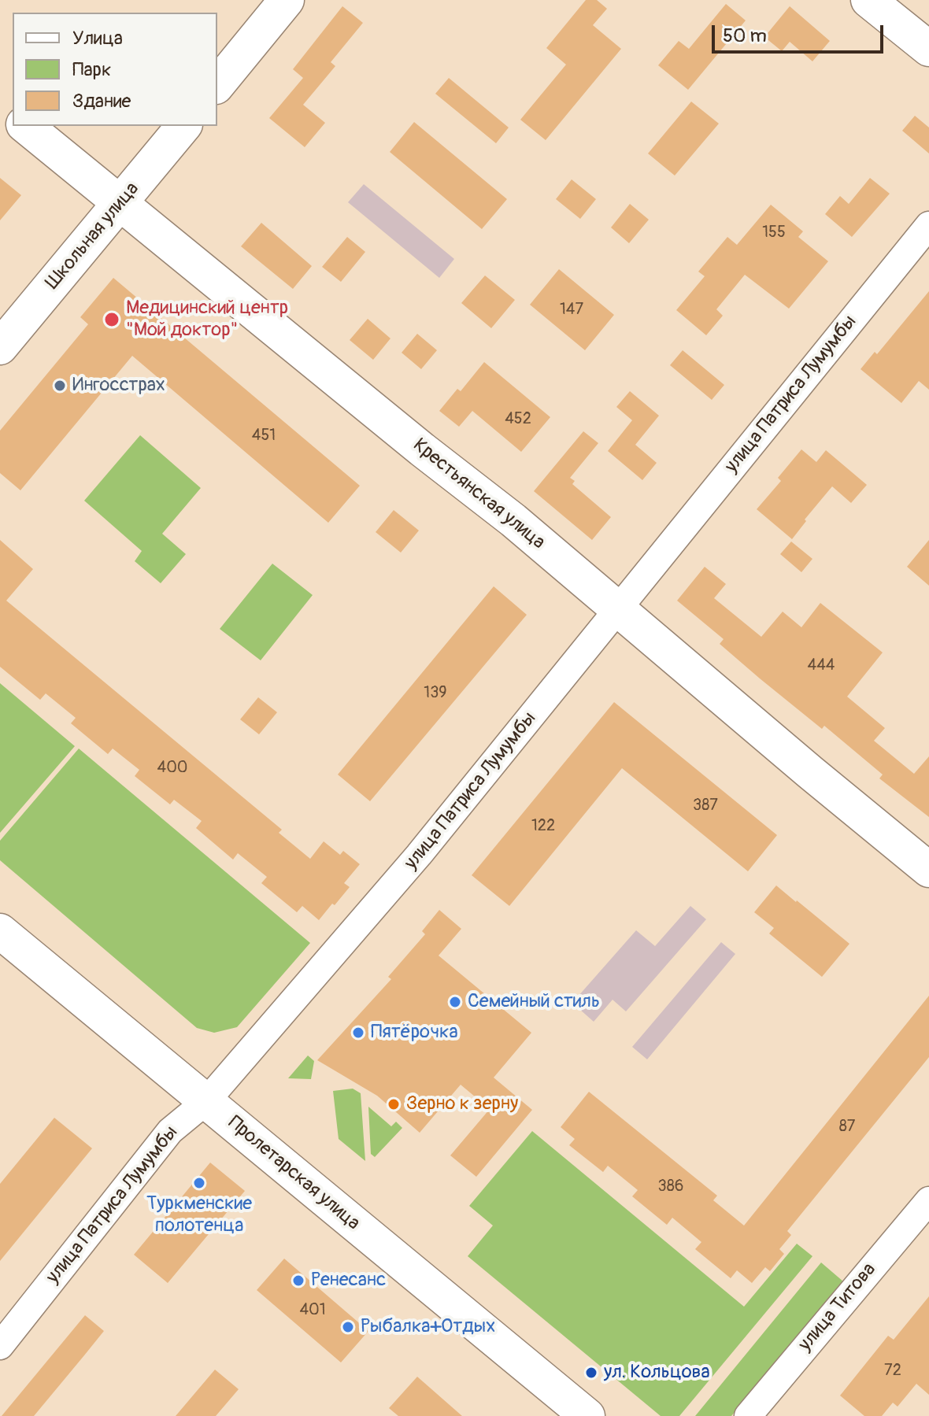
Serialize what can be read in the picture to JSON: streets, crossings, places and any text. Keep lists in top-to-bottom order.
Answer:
{
  "streets": {
    "street": [
      "Школьная улица",
      "улица Патриса Лумумбы",
      "Крестьянская улица",
      "Пролетарская улица",
      "улица Титова"
    ]
  },
  "crossings": [
    ["Школьная улица", "Крестьянская улица"],
    ["улица Патриса Лумумбы", "Крестьянская улица"],
    ["улица Патриса Лумумбы", "Пролетарская улица"]
  ],
  "places": [
    "Медицинский центр \"Мой доктор\"",
    "Ингосстрах",
    "Семейный стиль",
    "Пятёрочка",
    "Зерно к зерну",
    "Туркменские полотенца",
    "Ренесанс",
    "Рыбалка+Отдых",
    "ул. Кольцова"
  ],
  "house_numbers": [
    "155",
    "147",
    "452",
    "451",
    "444",
    "139",
    "400",
    "387",
    "122",
    "87",
    "386",
    "401",
    "72"
  ],
  "legend": ["Улица", "Парк", "Здание"],
  "scale_bar": "50 m"
}
